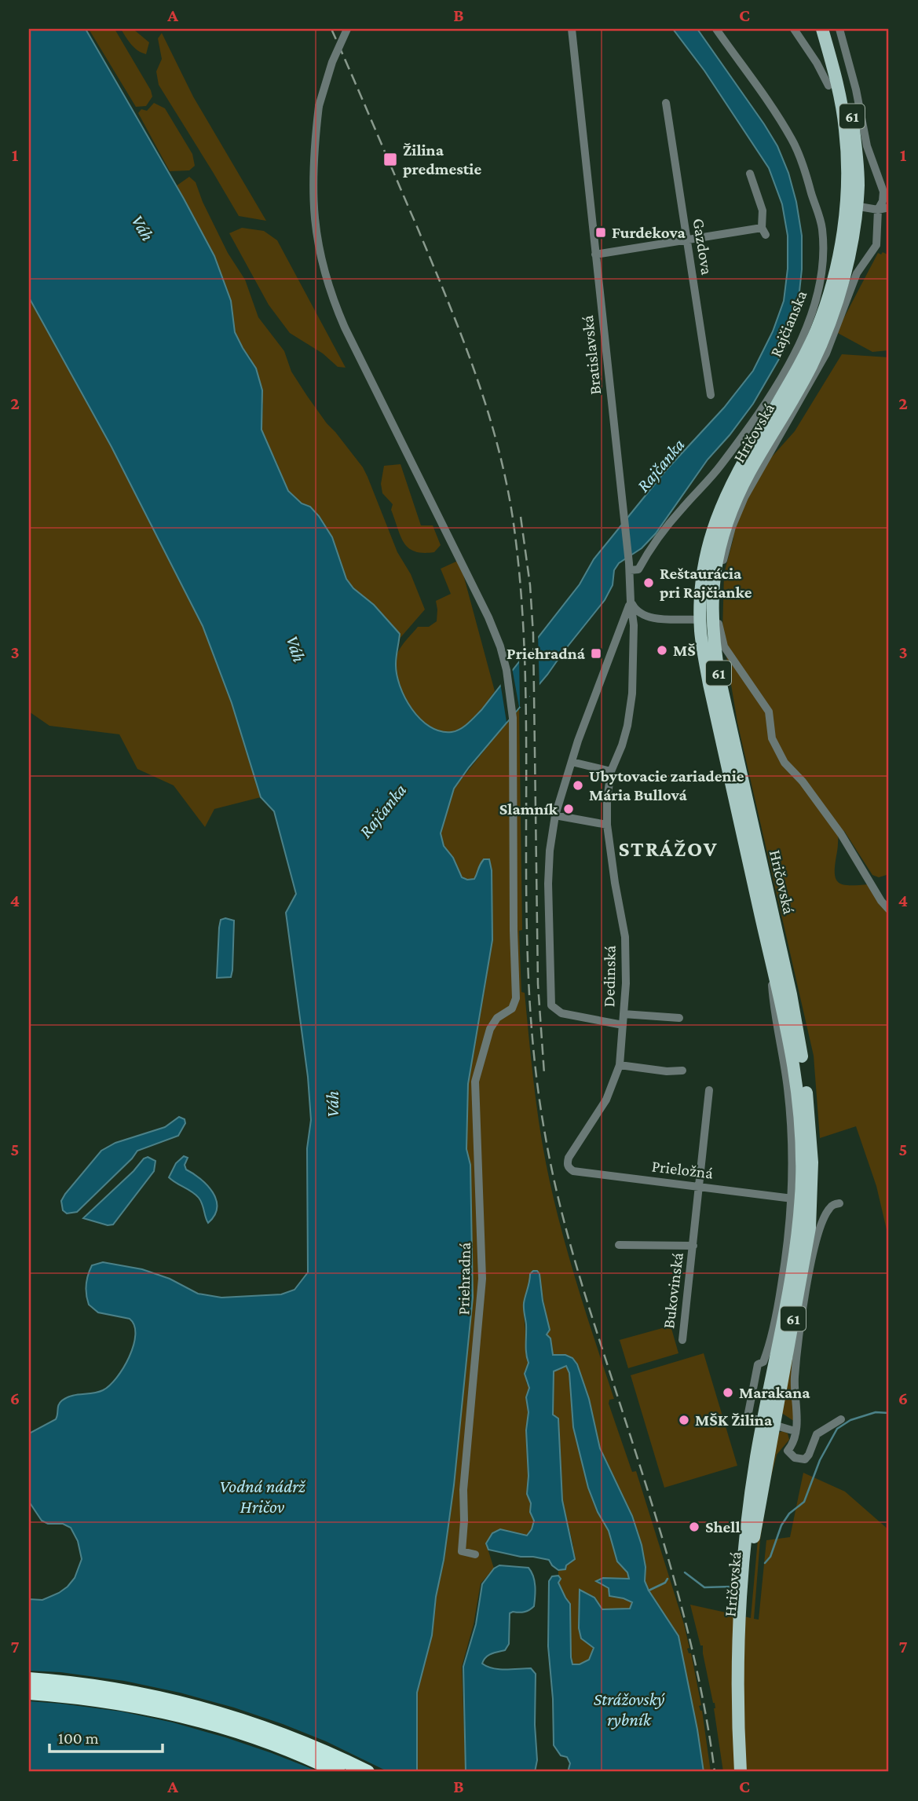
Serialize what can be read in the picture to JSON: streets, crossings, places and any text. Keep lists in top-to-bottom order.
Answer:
{
  "streets": {
    "main road": ["61", "Hričovská"],
    "street": [
      "Gazdova",
      "Rajčianska",
      "Bratislavská",
      "Dedinská",
      "Prieložná",
      "Priehradná",
      "Bukovinská"
    ]
  },
  "crossings": [
    ["Rajčianska", "Bratislavská"],
    ["Bratislavská", "Dedinská"],
    ["Hričovská", "Prieložná"],
    ["Dedinská", "Prieložná"],
    ["Prieložná", "Bukovinská"]
  ],
  "districts": ["STRÁŽOV"],
  "water": [
    "Váh",
    "Rajčanka",
    "Vodná nádrž Hričov",
    "Strážovský rybník"
  ],
  "places": {
    "transit": ["Žilina predmestie", "Furdekova", "Priehradná"],
    "other": [
      "Reštaurácia pri Rajčianke",
      "MŠ",
      "Ubytovacie zariadenie Mária Bullová",
      "Slamník",
      "Marakana",
      "MŠK Žilina",
      "Shell"
    ]
  },
  "scale_bar": "100 m",
  "grid": {
    "columns": ["A", "B", "C"],
    "rows": [
      "1",
      "2",
      "3",
      "4",
      "5",
      "6",
      "7"
    ]
  }
}
